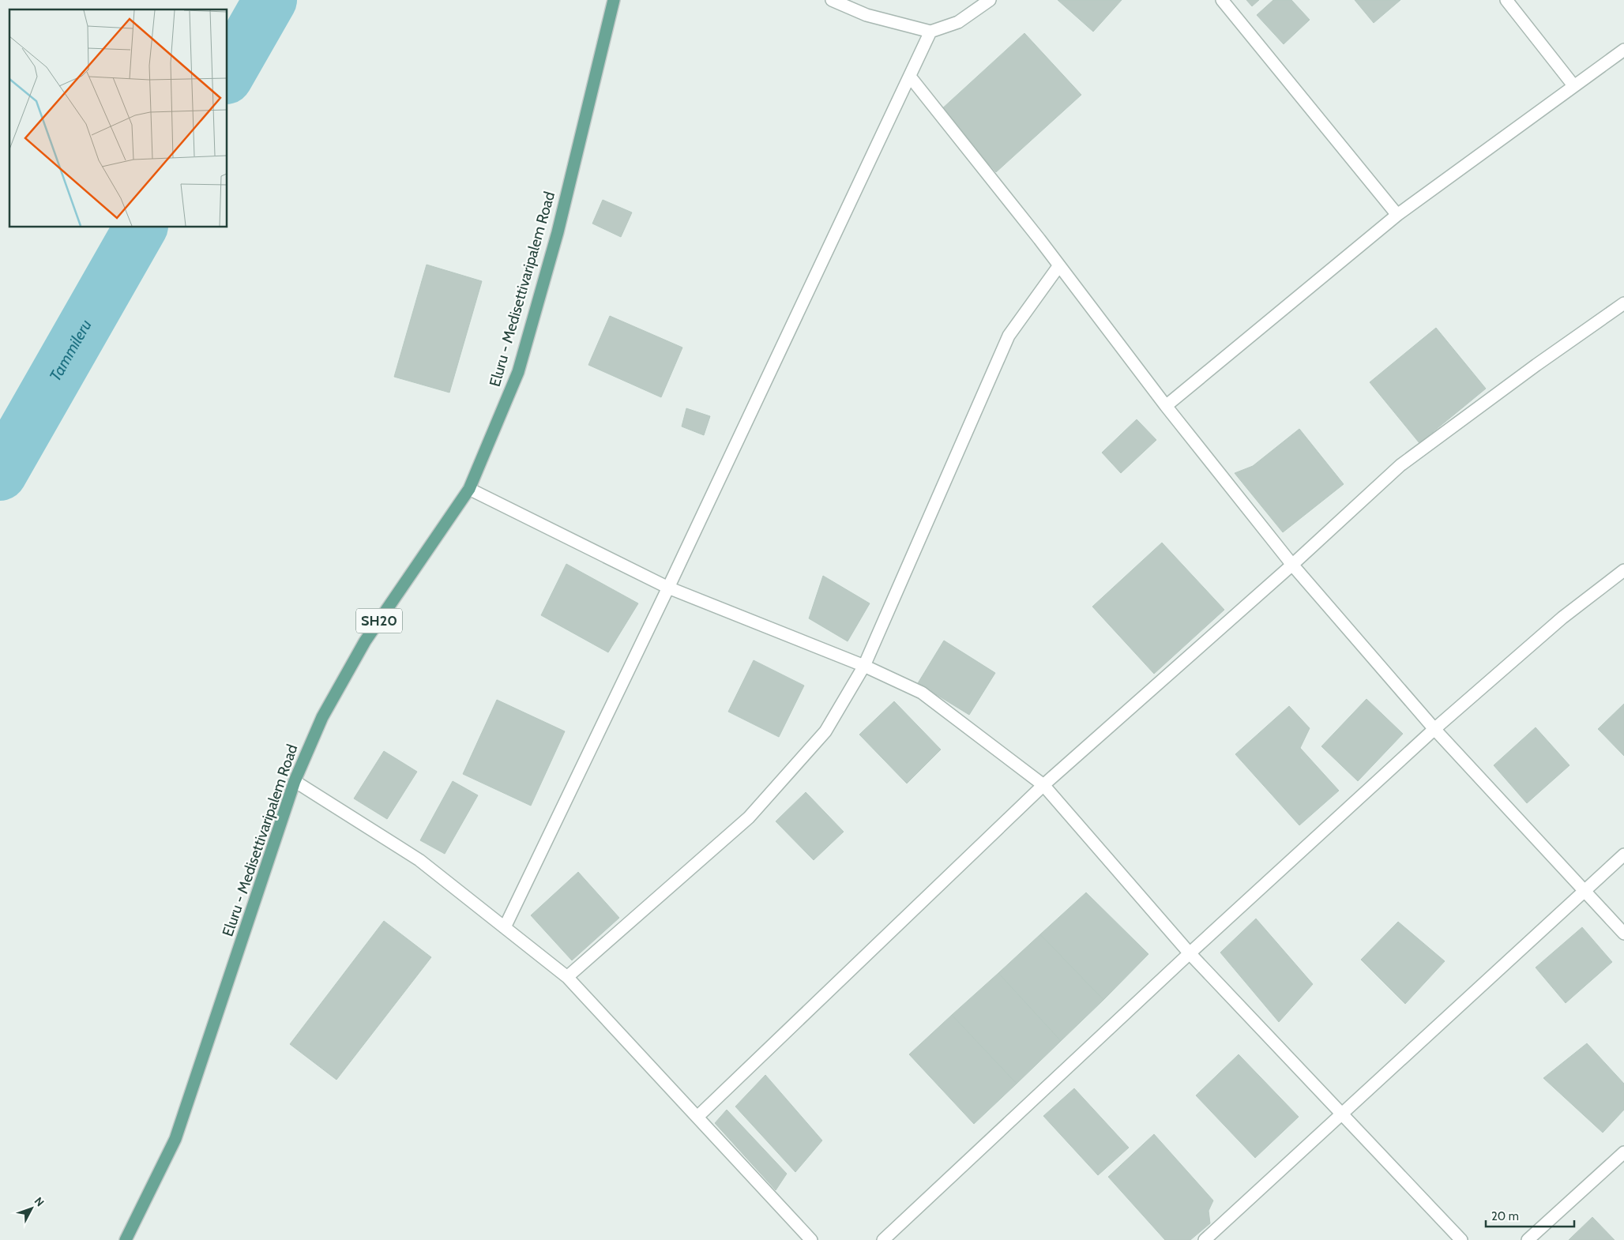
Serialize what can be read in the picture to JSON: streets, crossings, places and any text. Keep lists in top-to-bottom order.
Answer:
{
  "streets": {
    "main road": ["Eluru - Medisettivaripalem Road", "SH20"]
  },
  "water": ["Tammileru"],
  "scale_bar": "20 m",
  "north": "top right"
}
